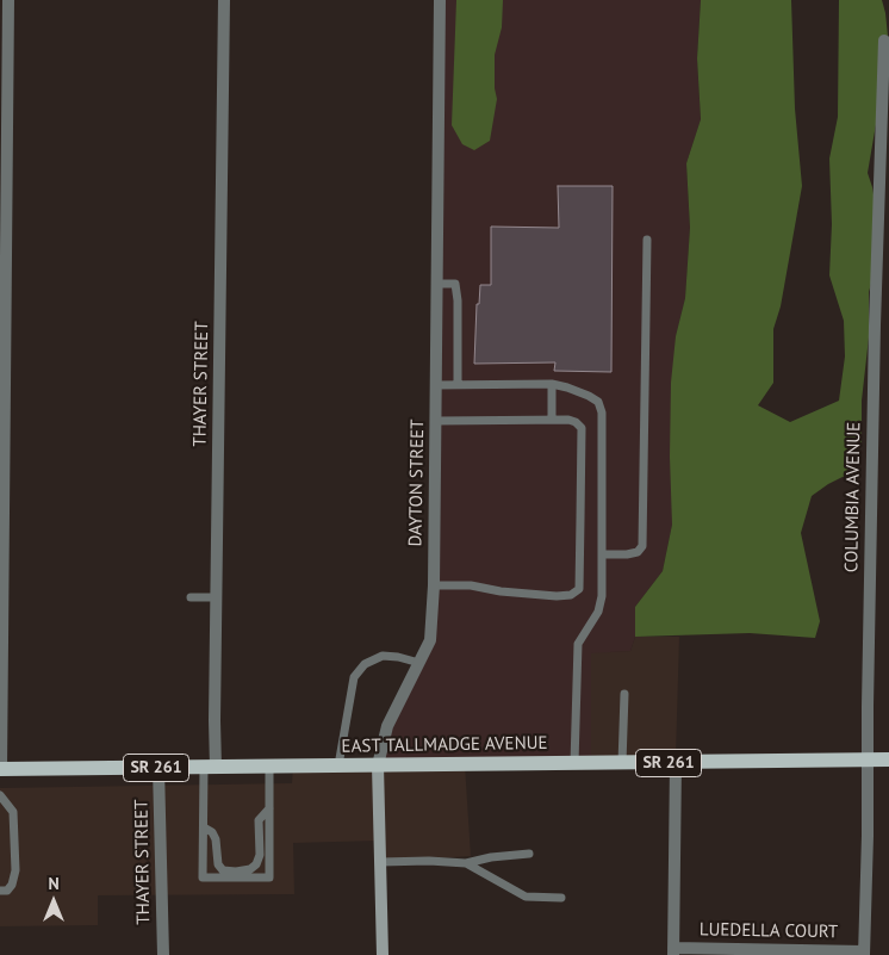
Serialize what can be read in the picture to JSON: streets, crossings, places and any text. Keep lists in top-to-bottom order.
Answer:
{
  "streets": {
    "main road": ["EAST TALLMADGE AVENUE", "SR 261"],
    "street": [
      "THAYER STREET",
      "DAYTON STREET",
      "COLUMBIA AVENUE",
      "LUEDELLA COURT"
    ]
  },
  "crossings": [
    ["THAYER STREET", "EAST TALLMADGE AVENUE"],
    ["DAYTON STREET", "EAST TALLMADGE AVENUE"],
    ["COLUMBIA AVENUE", "EAST TALLMADGE AVENUE"],
    ["COLUMBIA AVENUE", "LUEDELLA COURT"]
  ],
  "north": "top"
}
